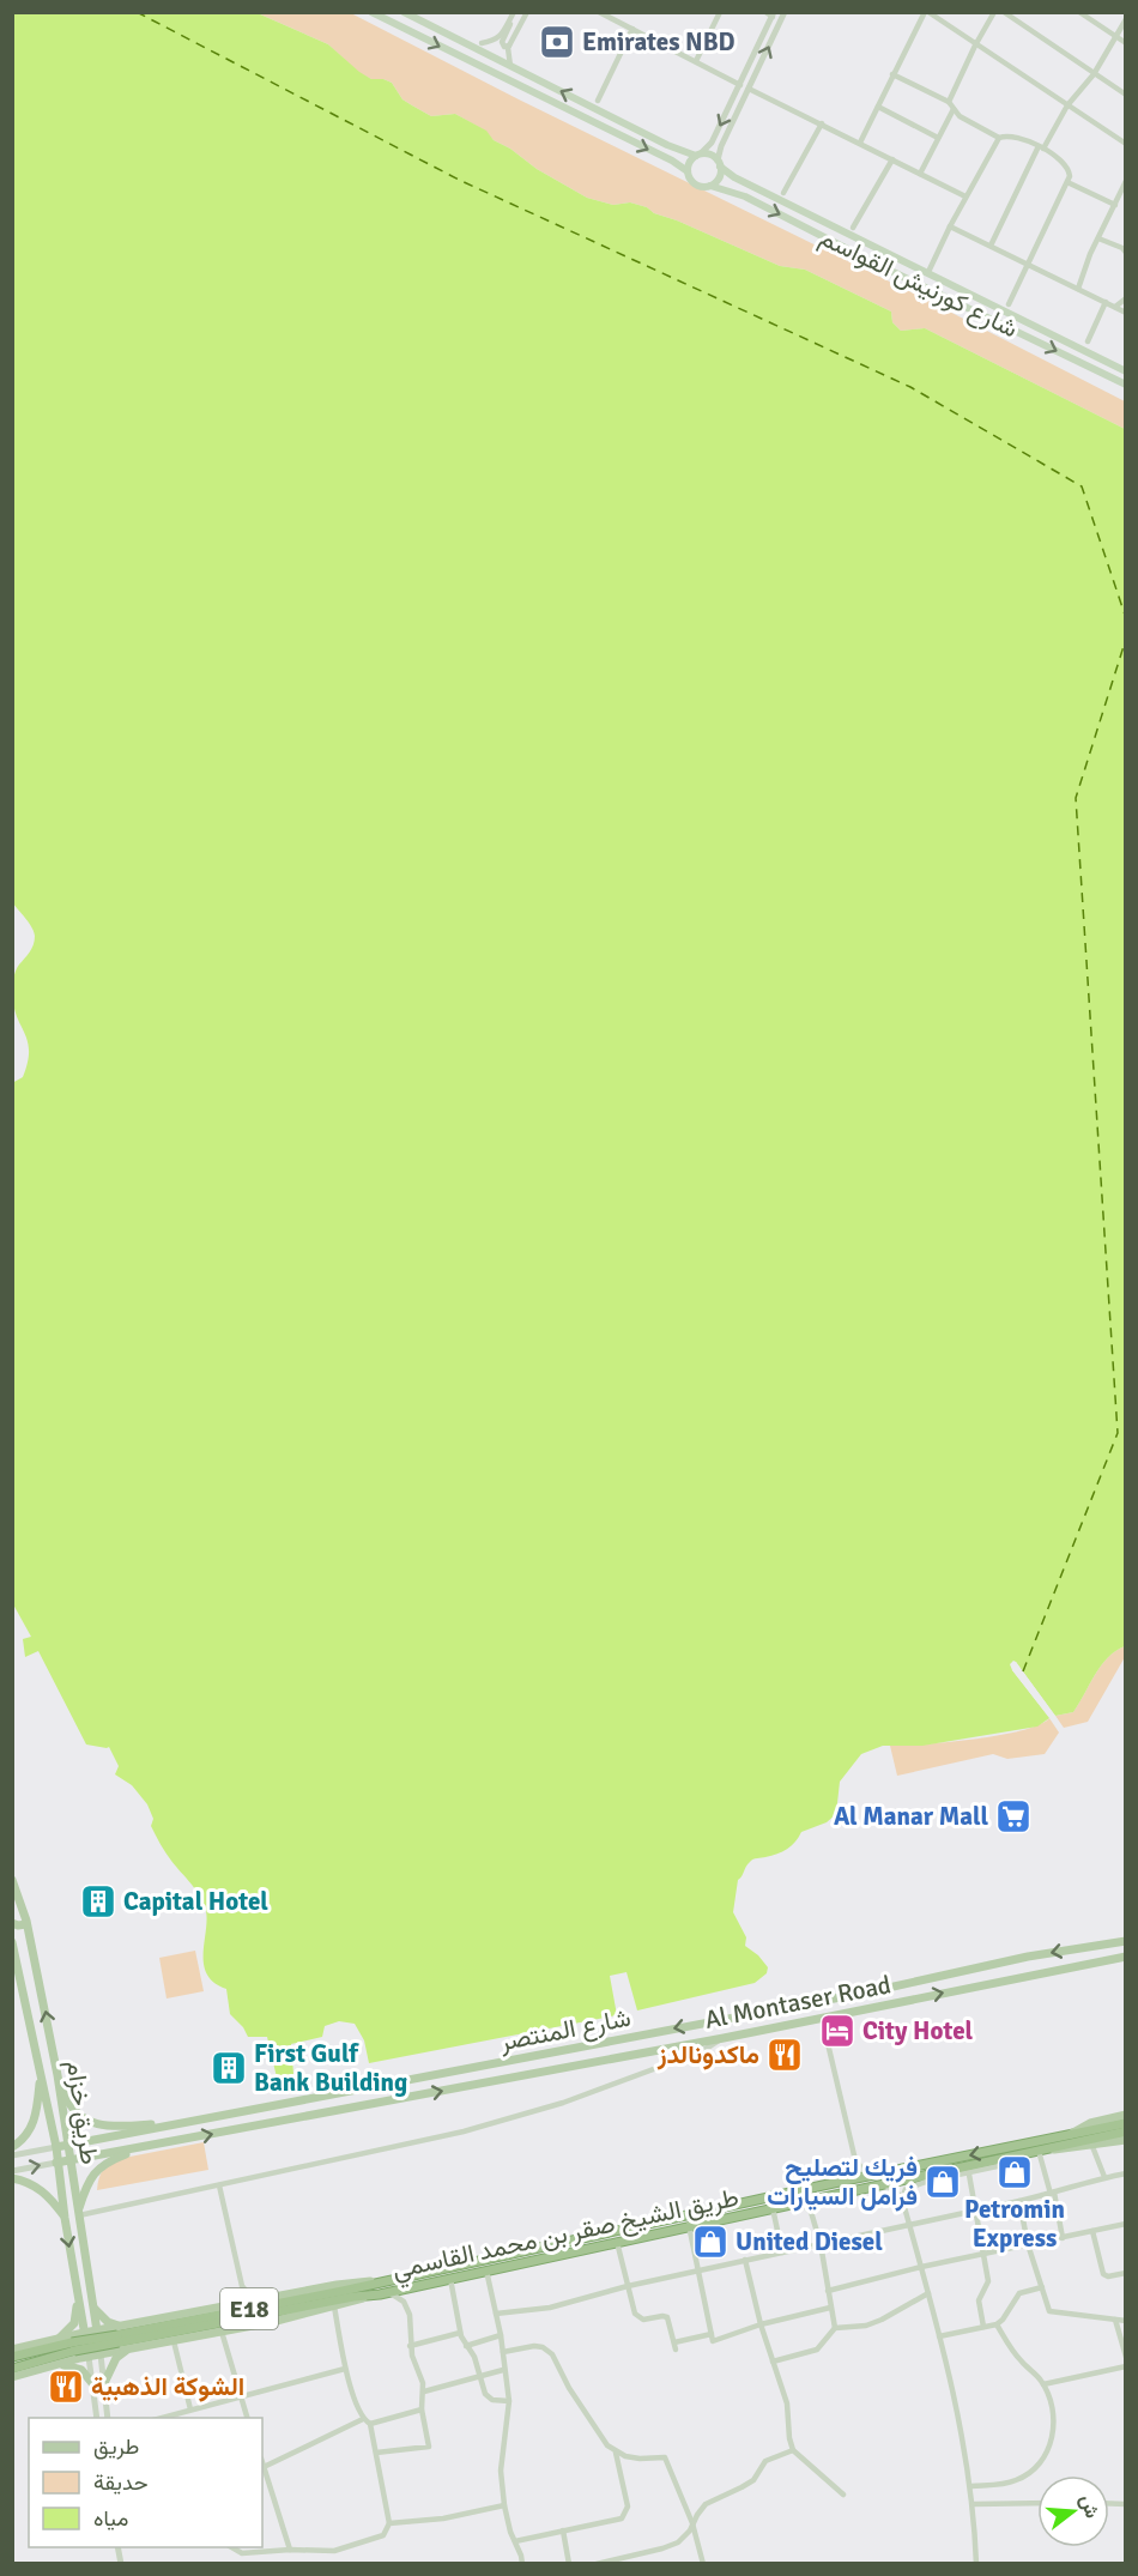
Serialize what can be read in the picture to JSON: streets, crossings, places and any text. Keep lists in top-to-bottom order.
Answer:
{
  "streets": {
    "highway": ["طريق الشيخ صقر بن محمد القاسمي", "E18"],
    "main road": [
      "شارع كورنيش القواسم",
      "Al Montaser Road",
      "شارع المنتصر",
      "طريق خزام"
    ]
  },
  "crossings": [
    ["شارع المنتصر", "طريق خزام"]
  ],
  "one_way": ["Al Montaser Road", "شارع المنتصر"],
  "places": {
    "bank": ["Emirates NBD"],
    "supermarket": ["Al Manar Mall"],
    "building": ["Capital Hotel", "First Gulf Bank Building"],
    "hotel": ["City Hotel"],
    "restaurant": ["ماكدونالدز", "الشوكة الذهبية"],
    "shop": ["Petromin Express", "فريك لتصليح فرامل السيارات", "United Diesel"]
  },
  "legend": ["طريق", "حديقة", "مياه"],
  "north": "right"
}
